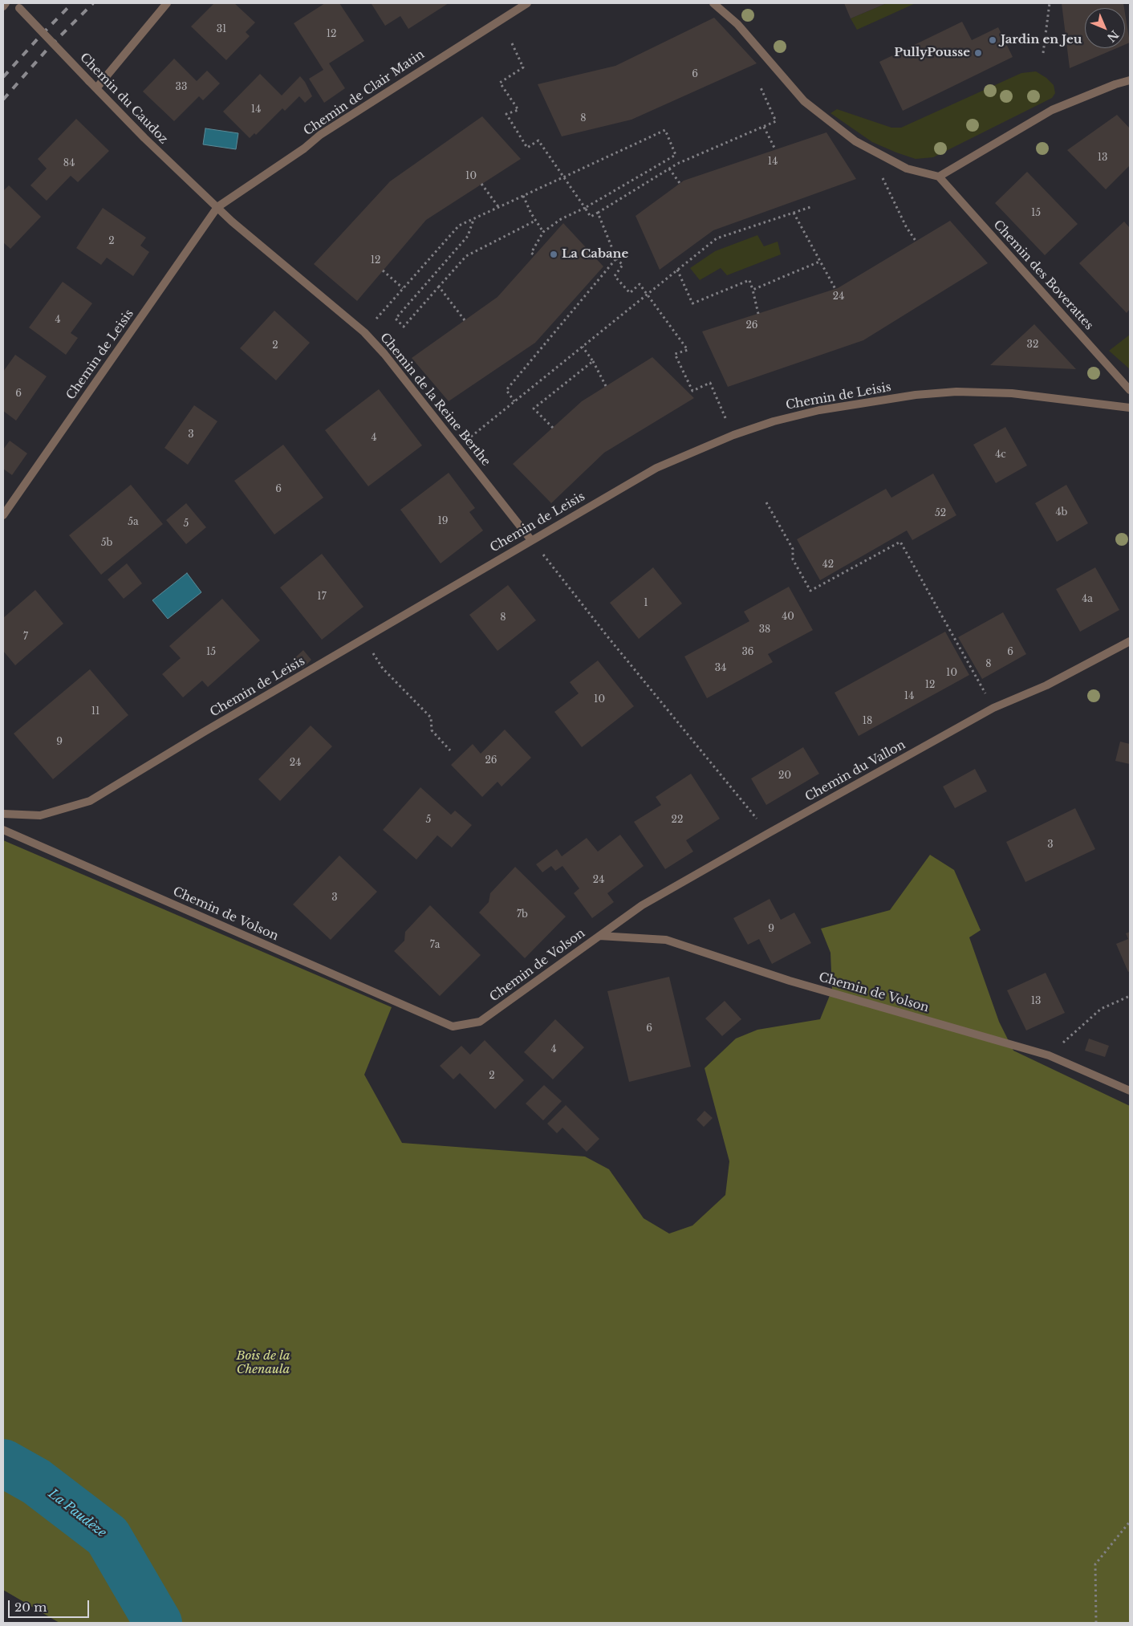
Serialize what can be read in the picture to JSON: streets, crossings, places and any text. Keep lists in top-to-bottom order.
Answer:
{
  "streets": {
    "street": [
      "Chemin de Clair Matin",
      "Chemin du Caudoz",
      "Chemin des Boverattes",
      "Chemin de Leisis",
      "Chemin de la Reine Berthe",
      "Chemin du Vallon",
      "Chemin de Volson"
    ]
  },
  "crossings": [
    ["Chemin de Clair Matin", "Chemin du Caudoz"],
    ["Chemin de Clair Matin", "Chemin de Leisis"],
    ["Chemin de Clair Matin", "Chemin de la Reine Berthe"],
    ["Chemin du Caudoz", "Chemin de Leisis"],
    ["Chemin du Caudoz", "Chemin de la Reine Berthe"],
    ["Chemin de Leisis", "Chemin de la Reine Berthe"],
    ["Chemin du Vallon", "Chemin de Volson"]
  ],
  "water": ["La Paudèze"],
  "parks": ["Bois de la Chenaula"],
  "places": ["Jardin en Jeu", "PullyPousse", "La Cabane"],
  "house_numbers": [
    "31",
    "12",
    "6",
    "33",
    "14",
    "8",
    "13",
    "14",
    "84",
    "10",
    "15",
    "2",
    "12",
    "24",
    "4",
    "26",
    "32",
    "2",
    "6",
    "3",
    "4",
    "4c",
    "6",
    "4b",
    "52",
    "19",
    "5a",
    "5",
    "5b",
    "42",
    "17",
    "4a",
    "1",
    "40",
    "8",
    "38",
    "7",
    "15",
    "36",
    "6",
    "8",
    "34",
    "10",
    "12",
    "14",
    "10",
    "11",
    "18",
    "9",
    "26",
    "24",
    "20",
    "5",
    "22",
    "3",
    "24",
    "3",
    "7b",
    "9",
    "7a",
    "13",
    "6",
    "4",
    "2"
  ],
  "scale_bar": "20 m",
  "north": "bottom right"
}
